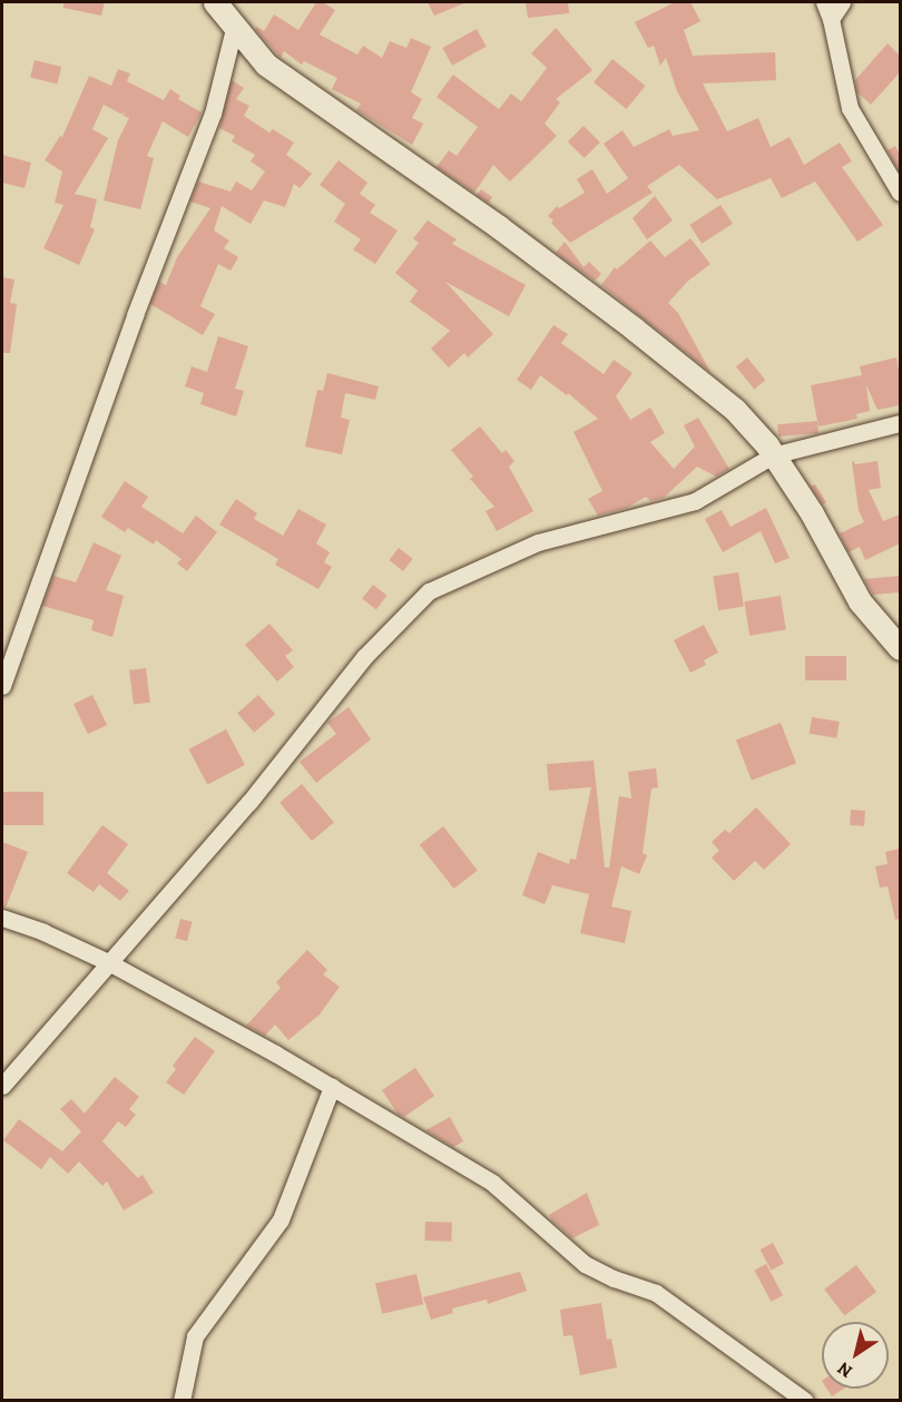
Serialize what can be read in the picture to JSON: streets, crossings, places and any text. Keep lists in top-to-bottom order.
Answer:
{
  "north": "bottom left"
}
